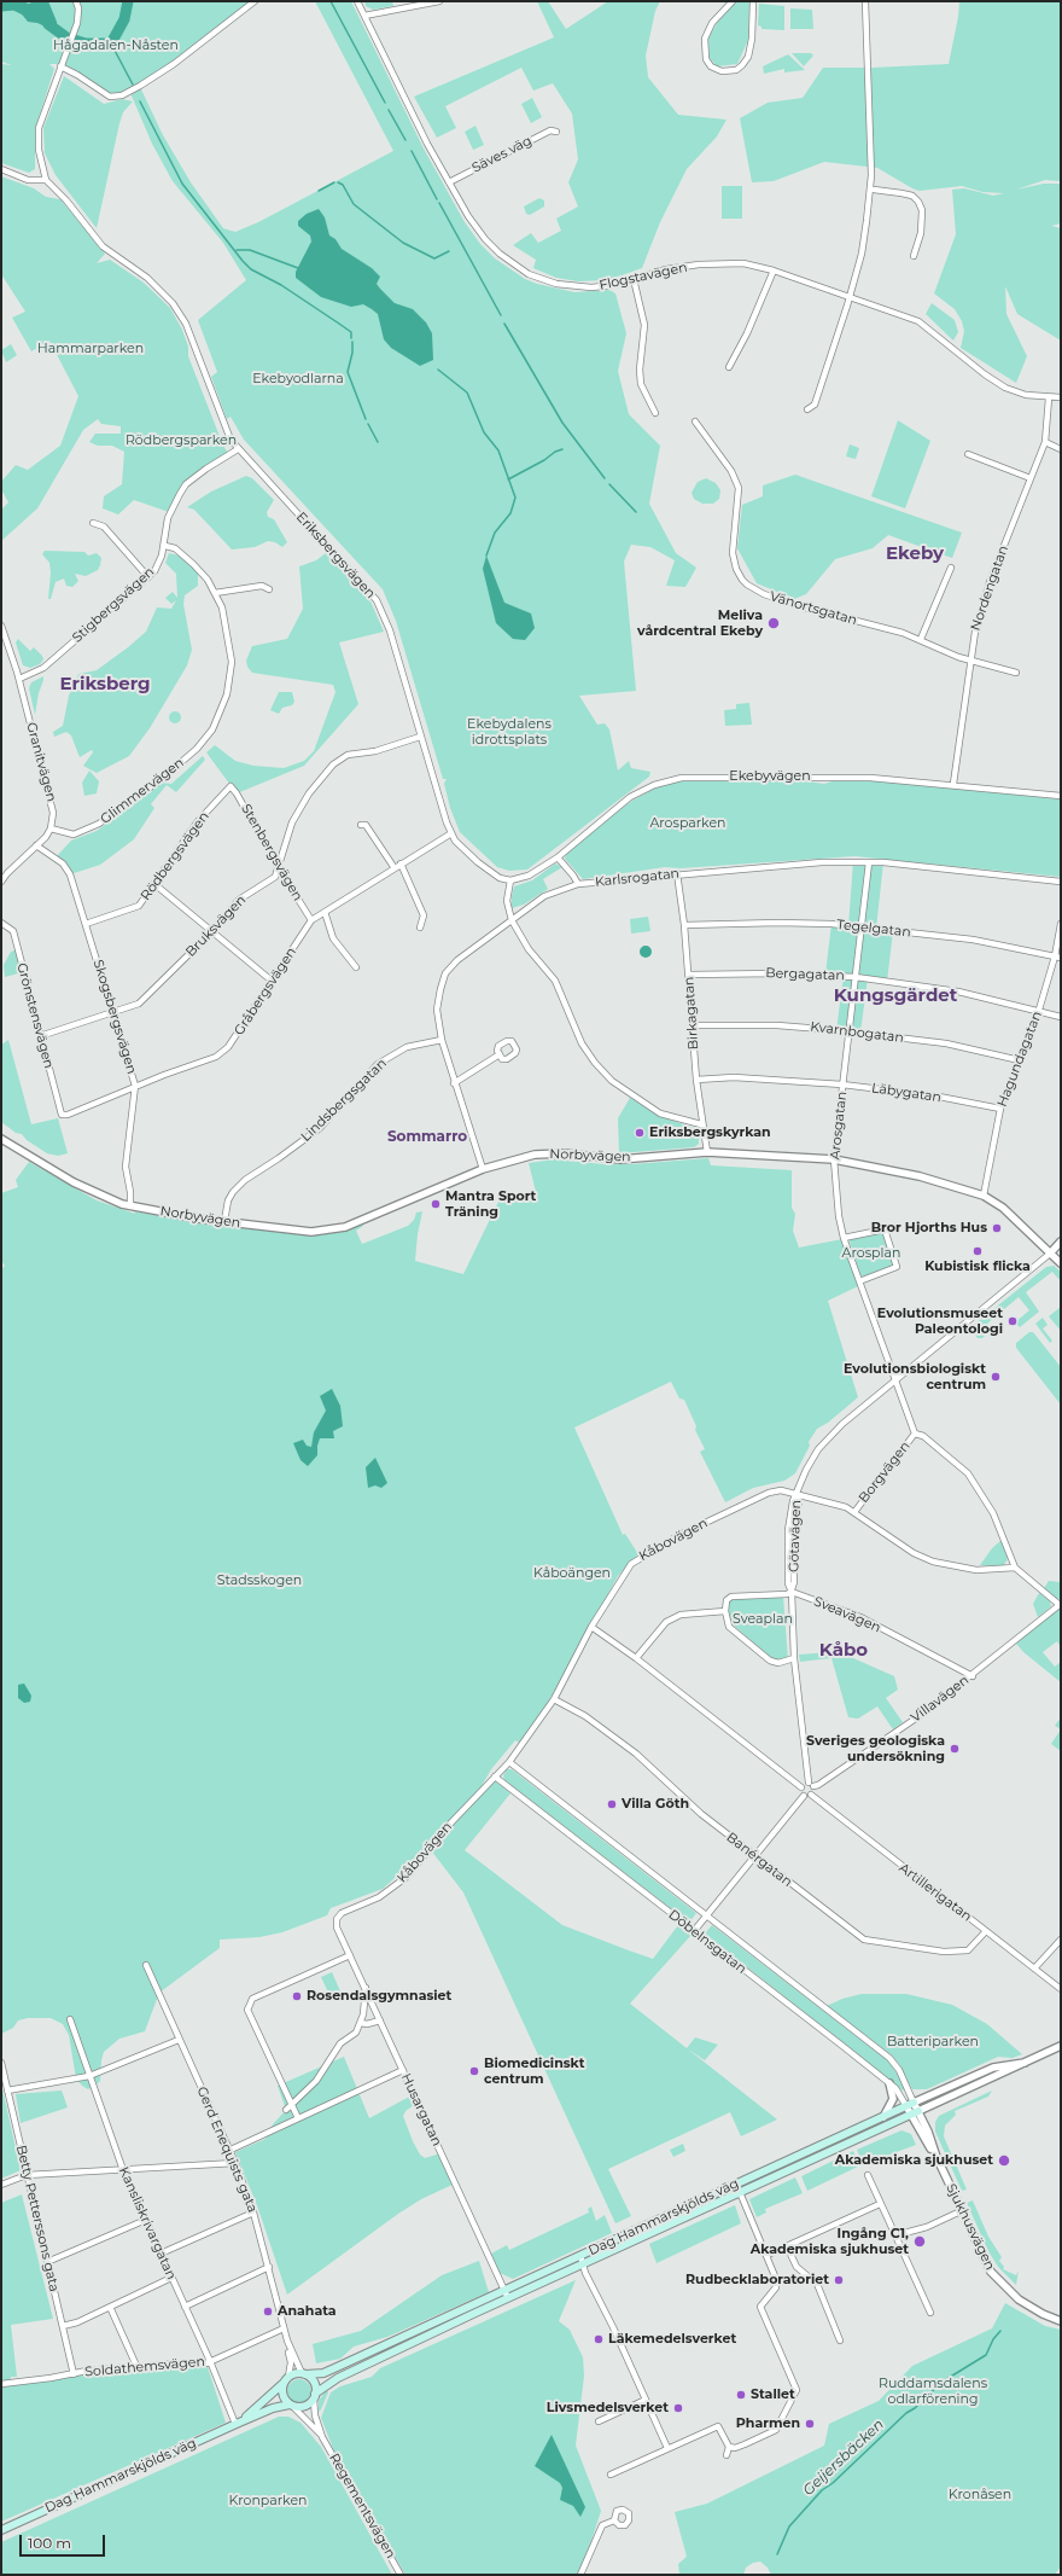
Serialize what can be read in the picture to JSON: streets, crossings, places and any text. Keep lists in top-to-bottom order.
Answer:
{
  "streets": {
    "main road": ["Dag Hammarskjölds väg"],
    "street": [
      "Säves väg",
      "Flogstavägen",
      "Eriksbergsvägen",
      "Nordengatan",
      "Stigbergsvägen",
      "Vänortsgatan",
      "Granitvägen",
      "Ekebyvägen",
      "Glimmervägen",
      "Stenbergsvägen",
      "Rödbergsvägen",
      "Karlsrogatan",
      "Bruksvägen",
      "Tegelgatan",
      "Bergagatan",
      "Gråbergsvägen",
      "Birkagatan",
      "Grönstensvägen",
      "Skogsbergsvägen",
      "Kvarnbogatan",
      "Hagundagatan",
      "Läbygatan",
      "Lindsbergsgatan",
      "Arosgatan",
      "Norbyvägen",
      "Borgvägen",
      "Götavägen",
      "Kåbovägen",
      "Sveavägen",
      "Villavägen",
      "Banérgatan",
      "Artillerigatan",
      "Döbelnsgatan",
      "Husargatan",
      "Gerd Enequists gata",
      "Betty Petterssons gata",
      "Kansliskrivargatan",
      "Sjukhusvägen",
      "Soldathemsvägen",
      "Regementsvägen"
    ]
  },
  "crossings": [
    ["Säves väg", "Flogstavägen"],
    ["Flogstavägen", "Nordengatan"],
    ["Eriksbergsvägen", "Stigbergsvägen"],
    ["Eriksbergsvägen", "Ekebyvägen"],
    ["Eriksbergsvägen", "Bruksvägen"],
    ["Eriksbergsvägen", "Gråbergsvägen"],
    ["Nordengatan", "Vänortsgatan"],
    ["Nordengatan", "Ekebyvägen"],
    ["Stigbergsvägen", "Granitvägen"],
    ["Stigbergsvägen", "Glimmervägen"],
    ["Granitvägen", "Glimmervägen"],
    ["Stenbergsvägen", "Rödbergsvägen"],
    ["Stenbergsvägen", "Bruksvägen"],
    ["Stenbergsvägen", "Gråbergsvägen"],
    ["Rödbergsvägen", "Skogsbergsvägen"],
    ["Karlsrogatan", "Birkagatan"],
    ["Karlsrogatan", "Lindsbergsgatan"],
    ["Karlsrogatan", "Arosgatan"],
    ["Karlsrogatan", "Norbyvägen"],
    ["Bruksvägen", "Grönstensvägen"],
    ["Bruksvägen", "Skogsbergsvägen"],
    ["Tegelgatan", "Birkagatan"],
    ["Tegelgatan", "Hagundagatan"],
    ["Tegelgatan", "Arosgatan"],
    ["Bergagatan", "Birkagatan"],
    ["Bergagatan", "Hagundagatan"],
    ["Bergagatan", "Arosgatan"],
    ["Gråbergsvägen", "Grönstensvägen"],
    ["Gråbergsvägen", "Skogsbergsvägen"],
    ["Birkagatan", "Kvarnbogatan"],
    ["Birkagatan", "Läbygatan"],
    ["Birkagatan", "Norbyvägen"],
    ["Skogsbergsvägen", "Norbyvägen"],
    ["Kvarnbogatan", "Hagundagatan"],
    ["Kvarnbogatan", "Arosgatan"],
    ["Hagundagatan", "Läbygatan"],
    ["Hagundagatan", "Norbyvägen"],
    ["Läbygatan", "Arosgatan"],
    ["Lindsbergsgatan", "Norbyvägen"],
    ["Arosgatan", "Norbyvägen"],
    ["Arosgatan", "Borgvägen"],
    ["Borgvägen", "Kåbovägen"],
    ["Götavägen", "Kåbovägen"],
    ["Götavägen", "Sveavägen"],
    ["Götavägen", "Villavägen"],
    ["Kåbovägen", "Banérgatan"],
    ["Kåbovägen", "Döbelnsgatan"],
    ["Kåbovägen", "Husargatan"],
    ["Sveavägen", "Villavägen"],
    ["Banérgatan", "Artillerigatan"],
    ["Döbelnsgatan", "Dag Hammarskjölds väg"],
    ["Döbelnsgatan", "Sjukhusvägen"],
    ["Husargatan", "Dag Hammarskjölds väg"],
    ["Gerd Enequists gata", "Dag Hammarskjölds väg"],
    ["Gerd Enequists gata", "Soldathemsvägen"],
    ["Gerd Enequists gata", "Regementsvägen"],
    ["Dag Hammarskjölds väg", "Kansliskrivargatan"],
    ["Dag Hammarskjölds väg", "Sjukhusvägen"],
    ["Dag Hammarskjölds väg", "Regementsvägen"],
    ["Betty Petterssons gata", "Soldathemsvägen"],
    ["Kansliskrivargatan", "Soldathemsvägen"]
  ],
  "districts": [
    "Ekeby",
    "Eriksberg",
    "Kungsgärdet",
    "Sommarro",
    "Kåbo"
  ],
  "water": ["Geijersbäcken"],
  "parks": [
    "Hågadalen-Nåsten",
    "Hammarparken",
    "Ekebyodlarna",
    "Rödbergsparken",
    "Ekebydalens idrottsplats",
    "Arosparken",
    "Arosplan",
    "Kåboängen",
    "Stadsskogen",
    "Sveaplan",
    "Batteriparken",
    "Ruddamsdalens odlarförening",
    "Kronåsen",
    "Kronparken"
  ],
  "places": [
    "Meliva vårdcentral Ekeby",
    "Eriksbergskyrkan",
    "Mantra Sport Träning",
    "Bror Hjorths Hus",
    "Kubistisk flicka",
    "Evolutionsmuseet Paleontologi",
    "Evolutionsbiologiskt centrum",
    "Sveriges geologiska undersökning",
    "Villa Göth",
    "Rosendalsgymnasiet",
    "Biomedicinskt centrum",
    "Akademiska sjukhuset",
    "Ingång C1, Akademiska sjukhuset",
    "Rudbecklaboratoriet",
    "Anahata",
    "Läkemedelsverket",
    "Stallet",
    "Livsmedelsverket",
    "Pharmen"
  ],
  "scale_bar": "100 m"
}
